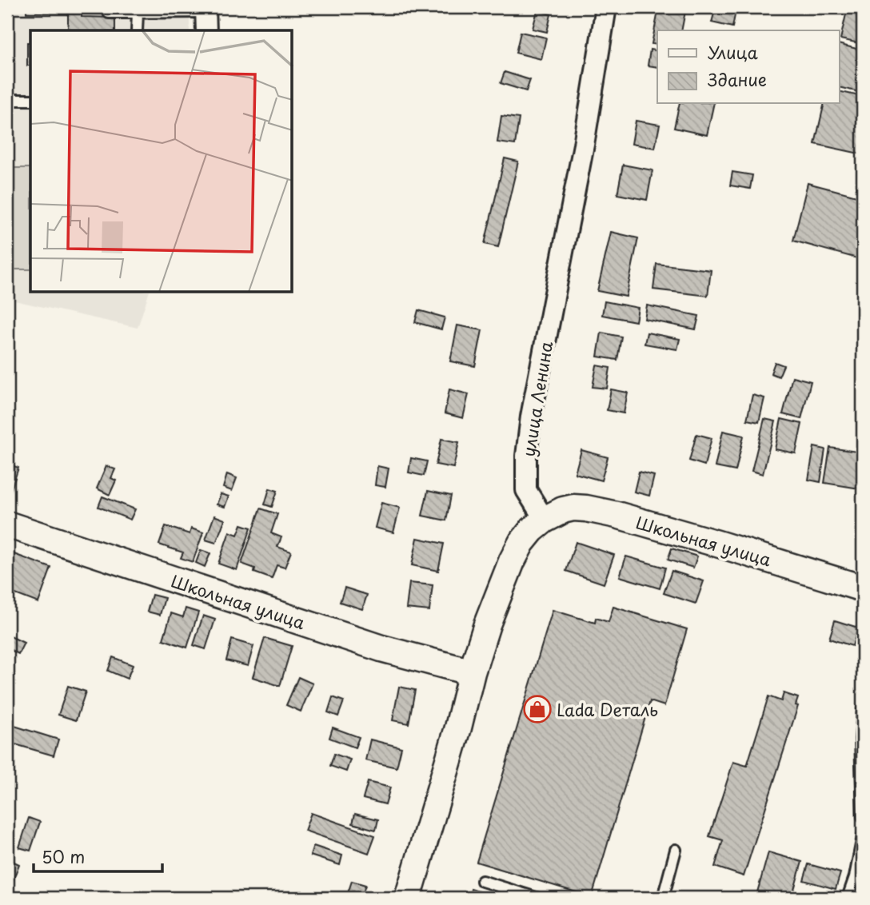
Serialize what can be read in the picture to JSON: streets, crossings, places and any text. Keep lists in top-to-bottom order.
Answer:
{
  "streets": {
    "street": ["улица Ленина", "Школьная улица"]
  },
  "crossings": [
    ["улица Ленина", "Школьная улица"]
  ],
  "places": {
    "shop": ["Lada Dеталь"]
  },
  "legend": ["Улица", "Здание"],
  "scale_bar": "50 m"
}
